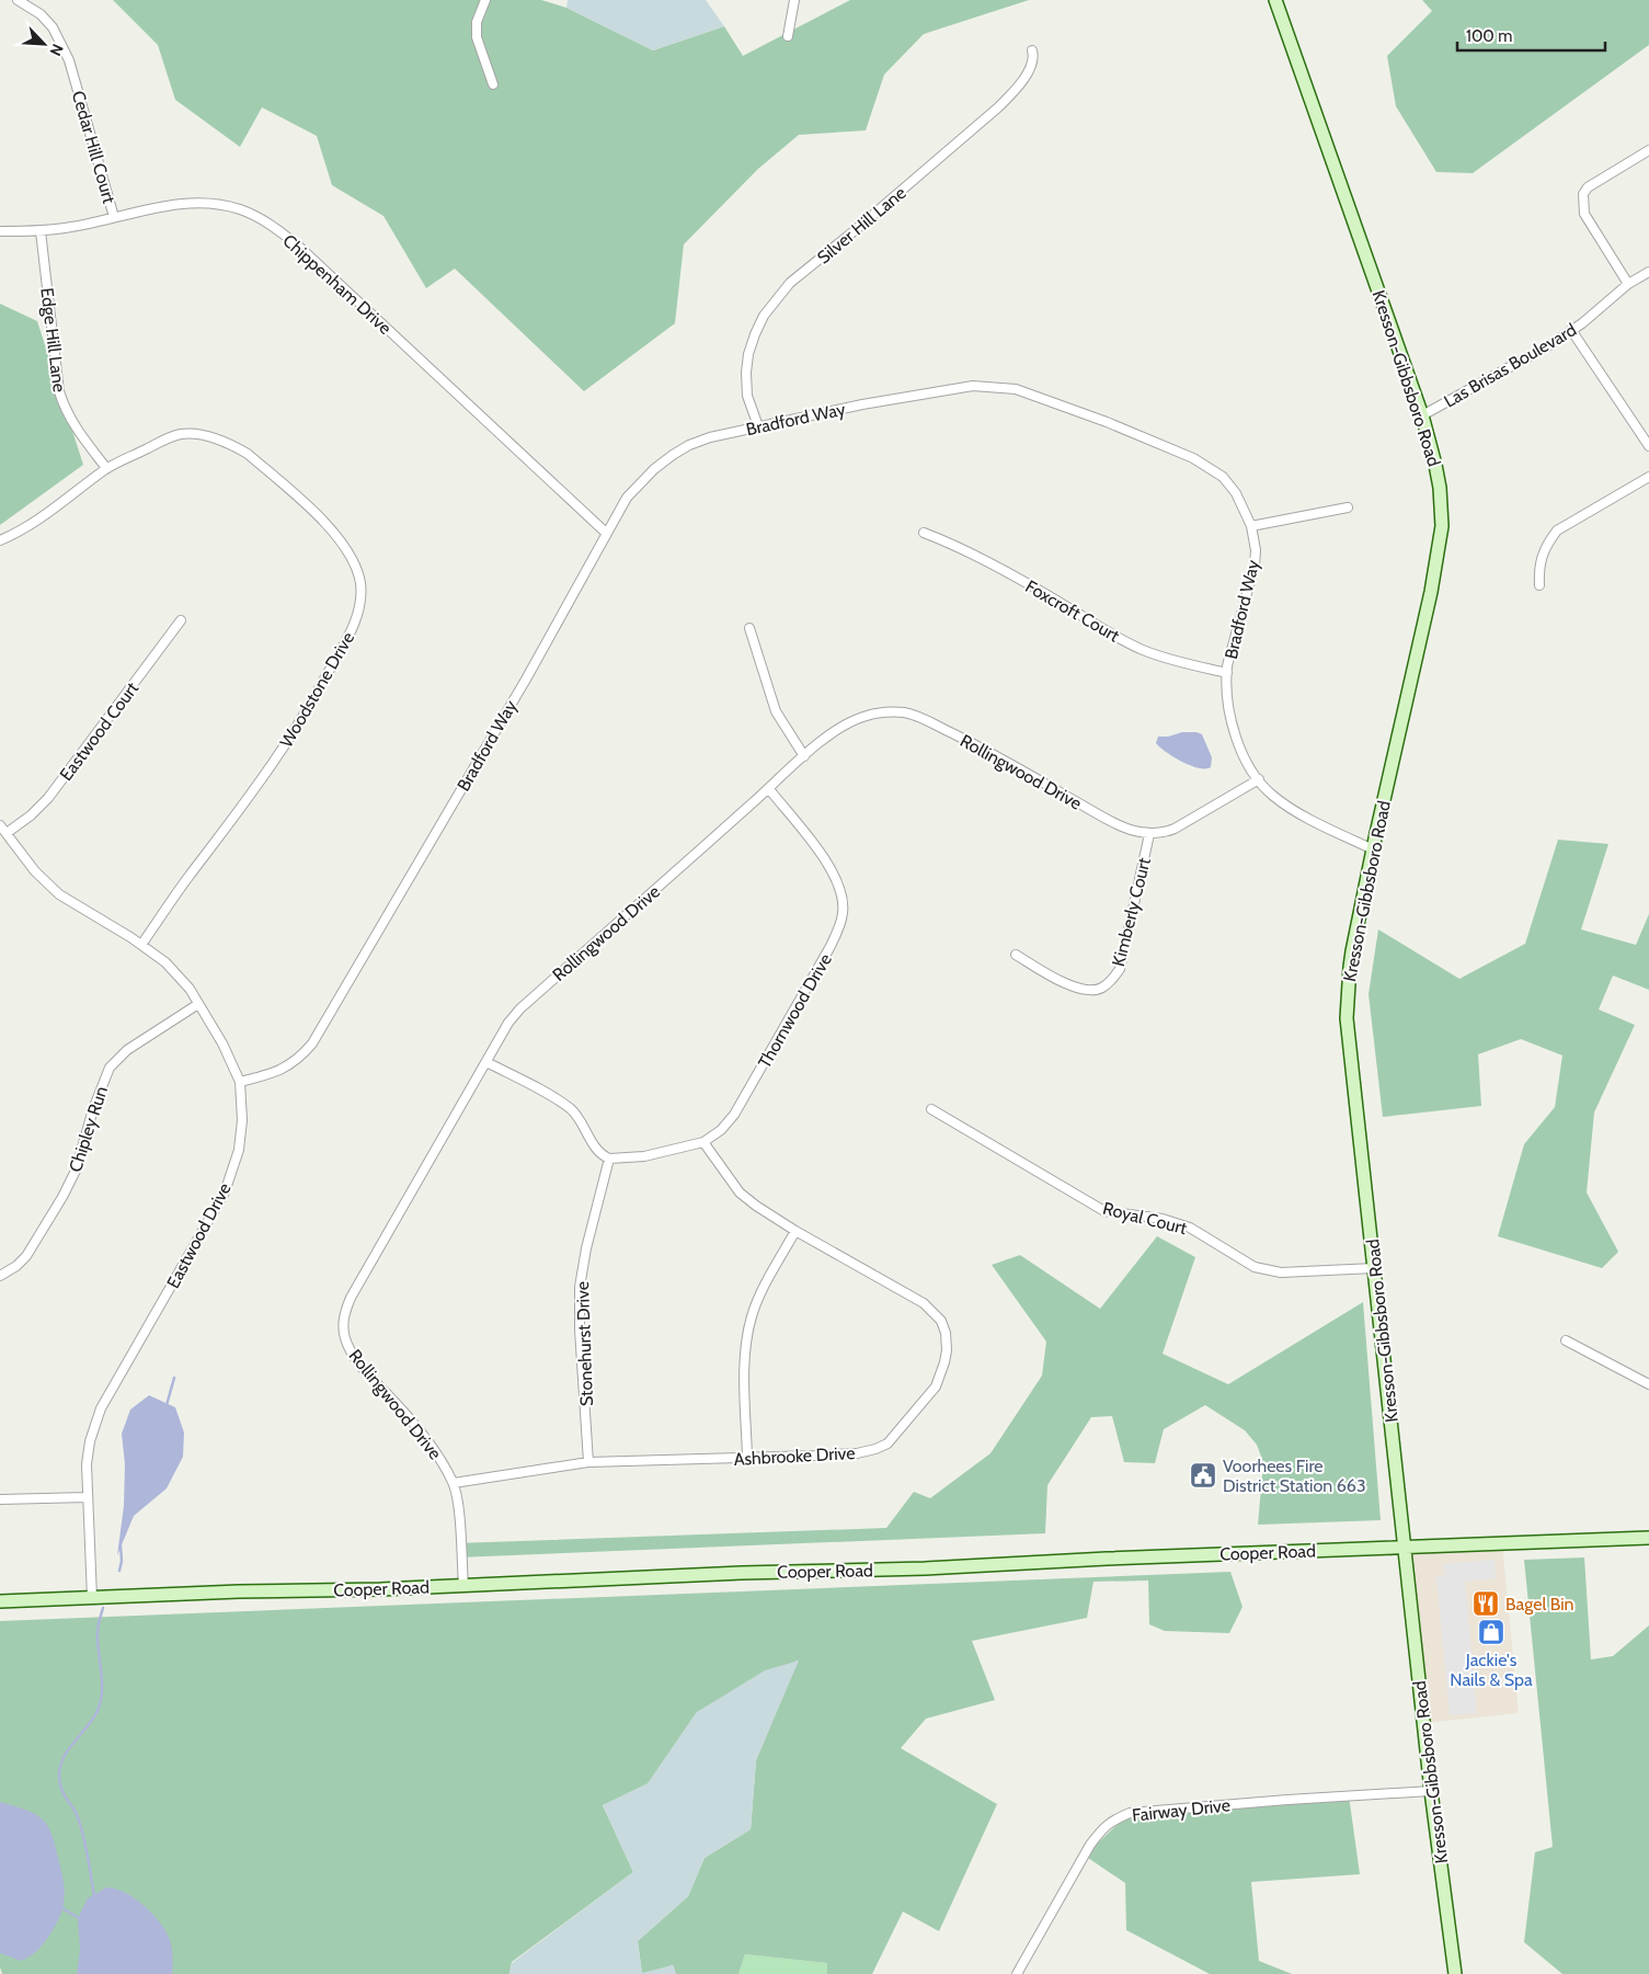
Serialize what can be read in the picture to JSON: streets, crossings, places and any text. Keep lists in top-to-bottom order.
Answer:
{
  "streets": {
    "street": [
      "Cedar Hill Court",
      "Silver Hill Lane",
      "Chippenham Drive",
      "Edge Hill Lane",
      "Las Brisas Boulevard",
      "Kresson-Gibbsboro Road",
      "Bradford Way",
      "Foxcroft Court",
      "Woodstone Drive",
      "Eastwood Court",
      "Rollingwood Drive",
      "Kimberly Court",
      "Thornwood Drive",
      "Chipley Run",
      "Royal Court",
      "Eastwood Drive",
      "Stonehurst Drive",
      "Ashbrooke Drive",
      "Cooper Road",
      "Fairway Drive"
    ]
  },
  "crossings": [
    ["Cedar Hill Court", "Chippenham Drive"],
    ["Silver Hill Lane", "Bradford Way"],
    ["Chippenham Drive", "Edge Hill Lane"],
    ["Chippenham Drive", "Bradford Way"],
    ["Edge Hill Lane", "Woodstone Drive"],
    ["Las Brisas Boulevard", "Kresson-Gibbsboro Road"],
    ["Kresson-Gibbsboro Road", "Bradford Way"],
    ["Kresson-Gibbsboro Road", "Royal Court"],
    ["Kresson-Gibbsboro Road", "Cooper Road"],
    ["Kresson-Gibbsboro Road", "Fairway Drive"],
    ["Bradford Way", "Foxcroft Court"],
    ["Bradford Way", "Rollingwood Drive"],
    ["Bradford Way", "Eastwood Drive"],
    ["Woodstone Drive", "Eastwood Drive"],
    ["Eastwood Court", "Eastwood Drive"],
    ["Rollingwood Drive", "Kimberly Court"],
    ["Rollingwood Drive", "Thornwood Drive"],
    ["Rollingwood Drive", "Ashbrooke Drive"],
    ["Rollingwood Drive", "Cooper Road"],
    ["Thornwood Drive", "Stonehurst Drive"],
    ["Thornwood Drive", "Ashbrooke Drive"],
    ["Chipley Run", "Eastwood Drive"],
    ["Eastwood Drive", "Cooper Road"],
    ["Stonehurst Drive", "Ashbrooke Drive"]
  ],
  "places": {
    "public building": ["Voorhees Fire District Station 663"],
    "restaurant": ["Bagel Bin"],
    "shop": ["Jackie's Nails & Spa"]
  },
  "scale_bar": "100 m",
  "north": "bottom right"
}
